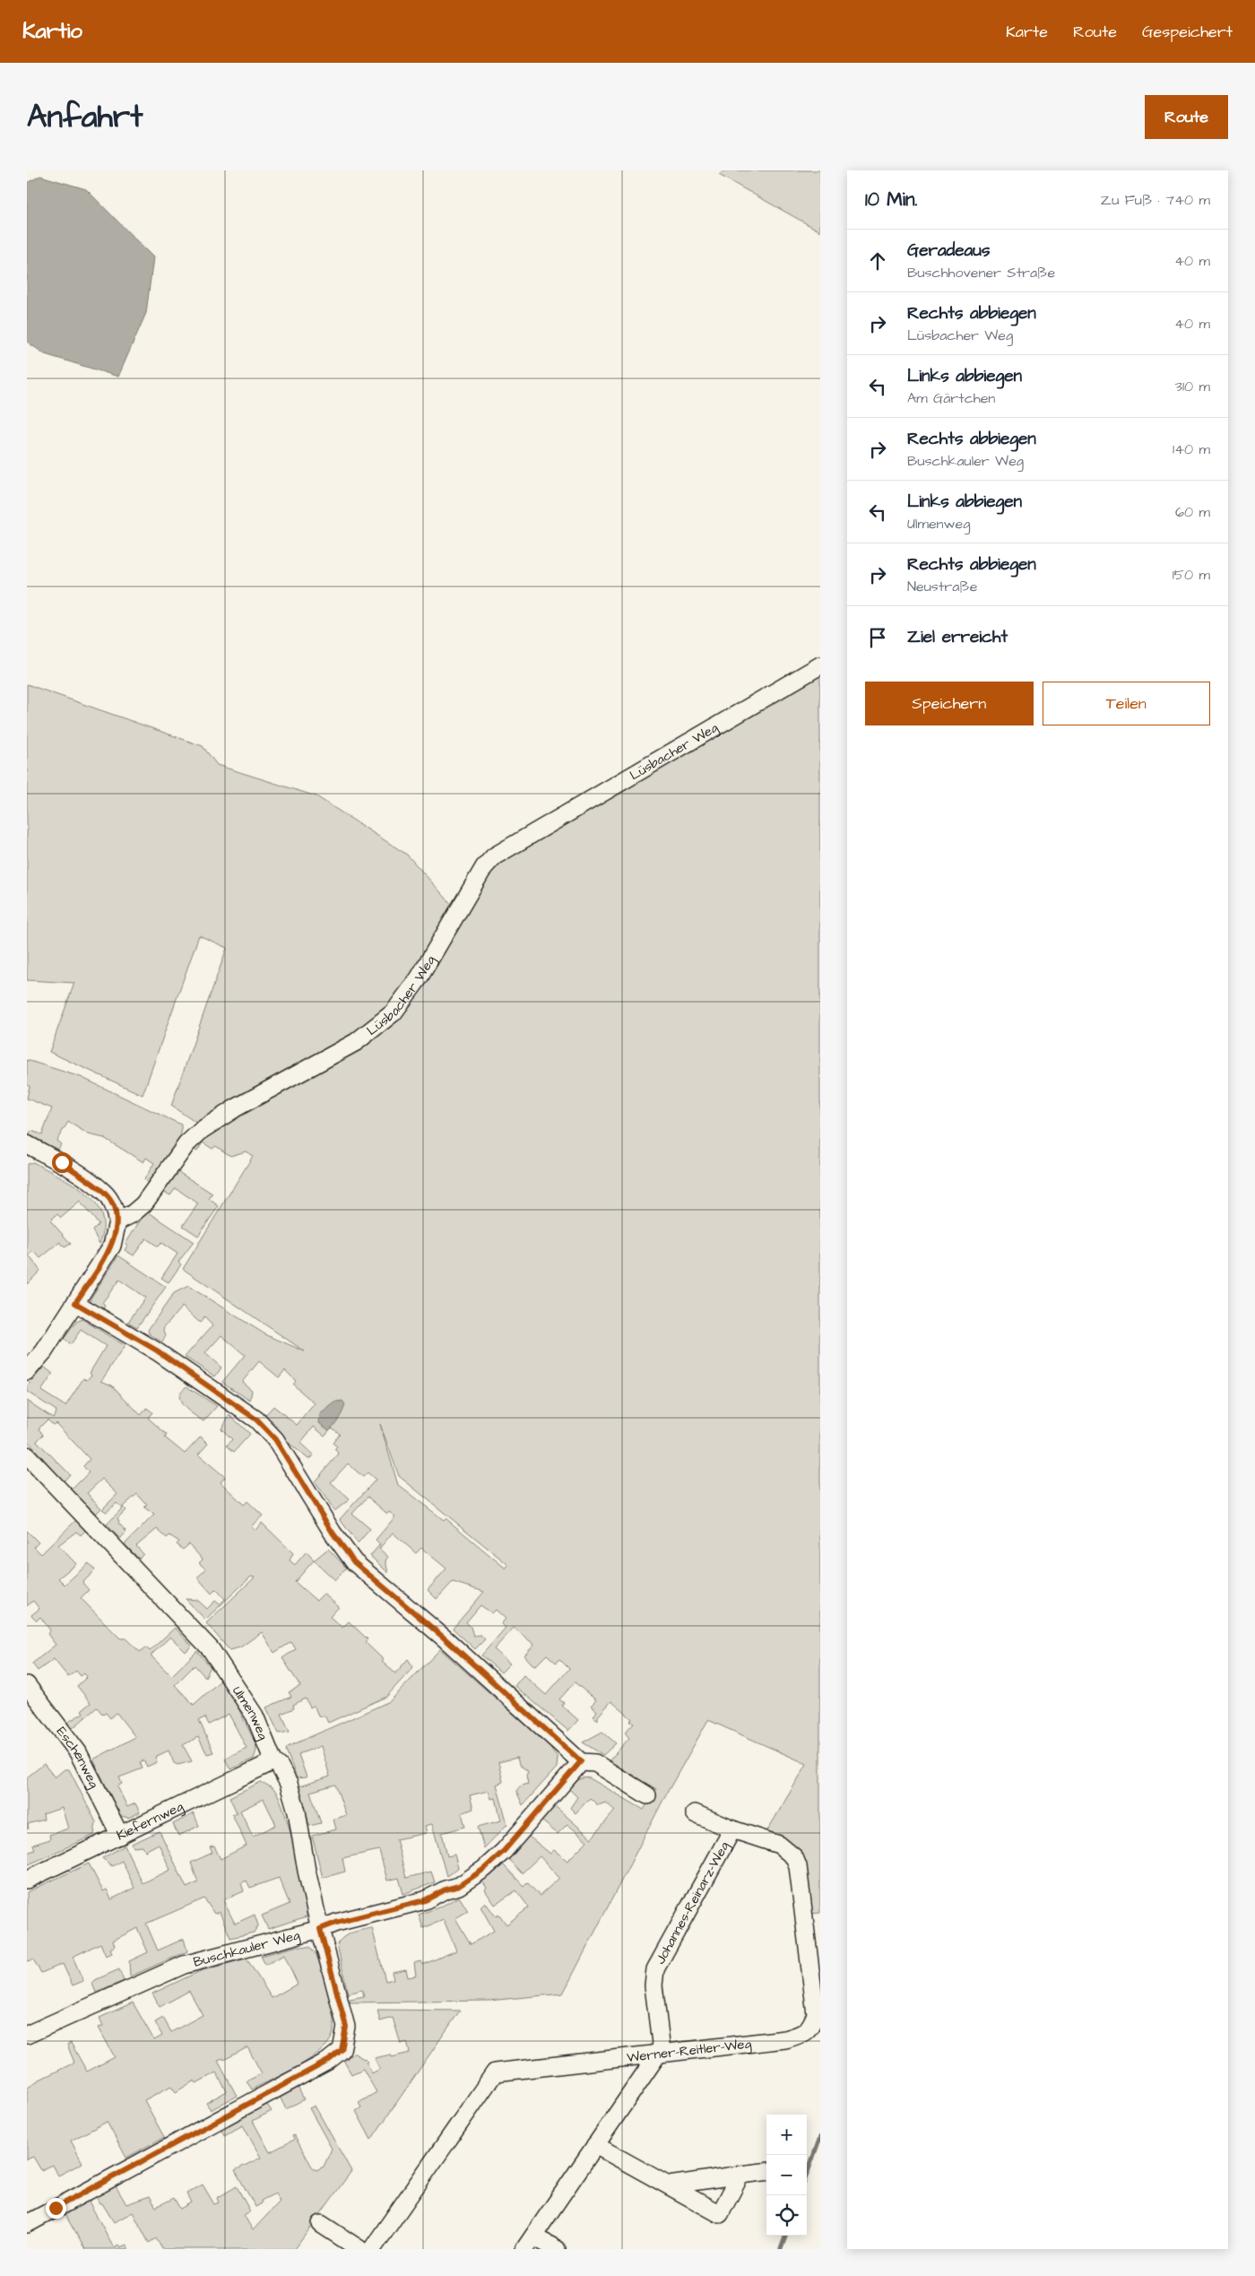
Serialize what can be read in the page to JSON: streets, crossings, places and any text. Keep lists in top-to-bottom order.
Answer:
{
  "streets": {
    "street": [
      "Lüsbacher Weg",
      "Ulmenweg",
      "Eschenweg",
      "Kiefernweg",
      "Johannes-Reinarz-Weg",
      "Buschkauler Weg",
      "Werner-Reitler-Weg"
    ]
  },
  "crossings": [
    ["Ulmenweg", "Kiefernweg"],
    ["Ulmenweg", "Buschkauler Weg"],
    ["Eschenweg", "Kiefernweg"],
    ["Johannes-Reinarz-Weg", "Werner-Reitler-Weg"]
  ],
  "page": {
    "header": "Kartio",
    "nav": ["Karte", "Route", "Gespeichert"],
    "title": "Anfahrt",
    "buttons": [
      "Route",
      ["Speichern", "Teilen"]
    ],
    "heading": ["10 Min.", "Zu Fuß · 740 m"],
    "list": [
      ["Geradeaus", "Buschhovener Straße", "40 m"],
      ["Rechts abbiegen", "Lüsbacher Weg", "40 m"],
      ["Links abbiegen", "Am Gärtchen", "310 m"],
      ["Rechts abbiegen", "Buschkauler Weg", "140 m"],
      ["Links abbiegen", "Ulmenweg", "60 m"],
      ["Rechts abbiegen", "Neustraße", "150 m"],
      "Ziel erreicht"
    ],
    "map_buttons": ["+", "−"]
  }
}
